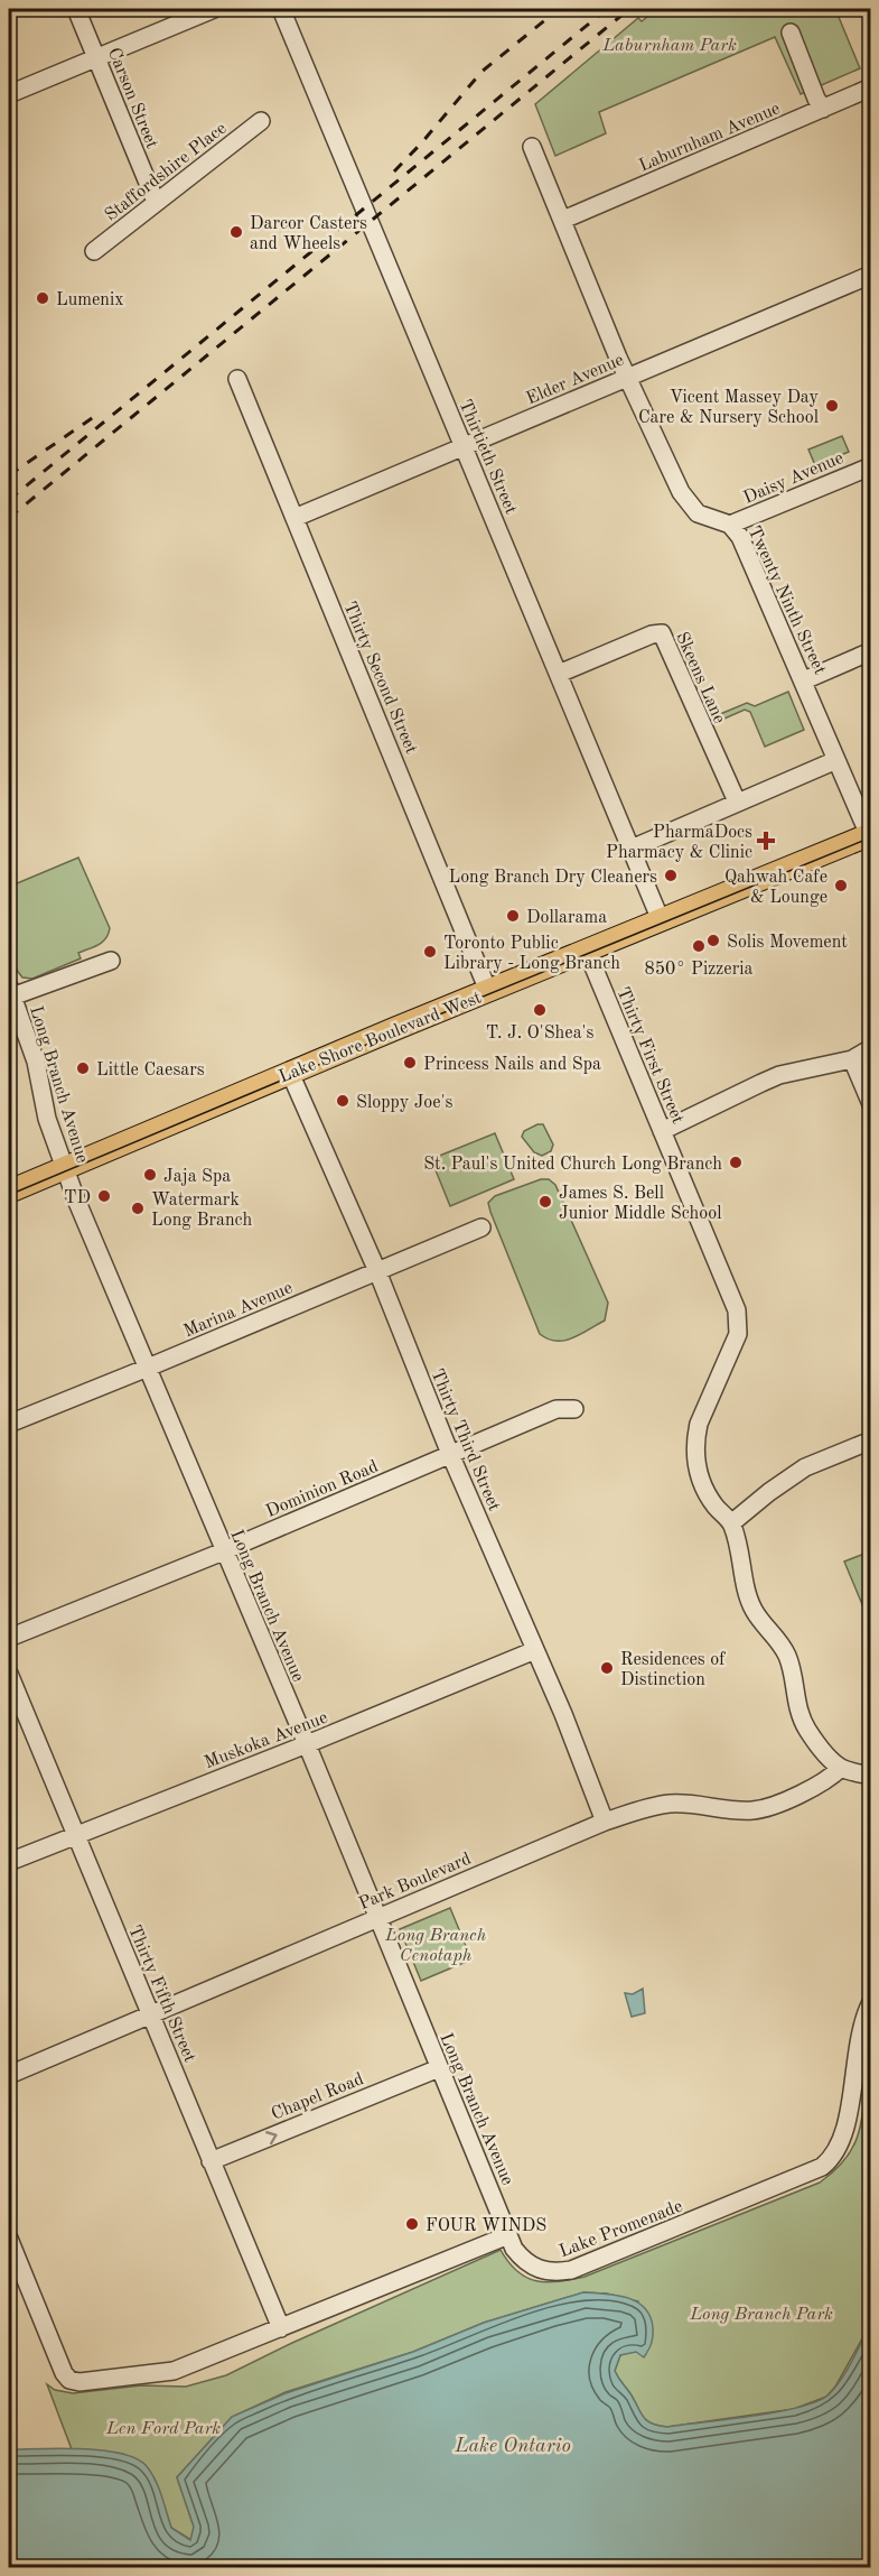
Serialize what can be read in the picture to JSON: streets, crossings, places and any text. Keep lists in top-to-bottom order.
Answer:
{
  "streets": {
    "main road": ["Lake Shore Boulevard West"],
    "street": [
      "Carson Street",
      "Laburnham Avenue",
      "Staffordshire Place",
      "Elder Avenue",
      "Thirtieth Street",
      "Daisy Avenue",
      "Twenty Ninth Street",
      "Thirty Second Street",
      "Skeens Lane",
      "Thirty First Street",
      "Long Branch Avenue",
      "Marina Avenue",
      "Thirty Third Street",
      "Dominion Road",
      "Muskoka Avenue",
      "Park Boulevard",
      "Thirty Fifth Street",
      "Chapel Road",
      "Lake Promenade"
    ]
  },
  "crossings": [
    ["Carson Street", "Staffordshire Place"],
    ["Laburnham Avenue", "Twenty Ninth Street"],
    ["Elder Avenue", "Thirtieth Street"],
    ["Elder Avenue", "Twenty Ninth Street"],
    ["Elder Avenue", "Thirty Second Street"],
    ["Thirtieth Street", "Skeens Lane"],
    ["Thirtieth Street", "Lake Shore Boulevard West"],
    ["Daisy Avenue", "Twenty Ninth Street"],
    ["Twenty Ninth Street", "Lake Shore Boulevard West"],
    ["Thirty Second Street", "Lake Shore Boulevard West"],
    ["Lake Shore Boulevard West", "Thirty First Street"],
    ["Lake Shore Boulevard West", "Long Branch Avenue"],
    ["Lake Shore Boulevard West", "Thirty Third Street"],
    ["Thirty First Street", "Park Boulevard"],
    ["Long Branch Avenue", "Marina Avenue"],
    ["Long Branch Avenue", "Dominion Road"],
    ["Long Branch Avenue", "Muskoka Avenue"],
    ["Long Branch Avenue", "Park Boulevard"],
    ["Long Branch Avenue", "Chapel Road"],
    ["Long Branch Avenue", "Lake Promenade"],
    ["Marina Avenue", "Thirty Third Street"],
    ["Thirty Third Street", "Dominion Road"],
    ["Thirty Third Street", "Muskoka Avenue"],
    ["Thirty Third Street", "Park Boulevard"],
    ["Muskoka Avenue", "Thirty Fifth Street"],
    ["Park Boulevard", "Thirty Fifth Street"],
    ["Thirty Fifth Street", "Chapel Road"]
  ],
  "one_way": ["Chapel Road"],
  "water": ["Lake Ontario"],
  "parks": [
    "Laburnham Park",
    "Long Branch Cenotaph",
    "Long Branch Park",
    "Len Ford Park"
  ],
  "places": {
    "other": [
      "Darcor Casters and Wheels",
      "Lumenix",
      "Vicent Massey Day Care & Nursery School",
      "Long Branch Dry Cleaners",
      "Qahwah Cafe & Lounge",
      "Dollarama",
      "Solis Movement",
      "850° Pizzeria",
      "Toronto Public Library - Long Branch",
      "T. J. O'Shea's",
      "Princess Nails and Spa",
      "Little Caesars",
      "Sloppy Joe's",
      "St. Paul's United Church Long Branch",
      "Jaja Spa",
      "TD",
      "James S. Bell Junior Middle School",
      "Watermark Long Branch",
      "Residences of Distinction",
      "FOUR WINDS"
    ],
    "health": ["PharmaDocs Pharmacy & Clinic"]
  }
}
